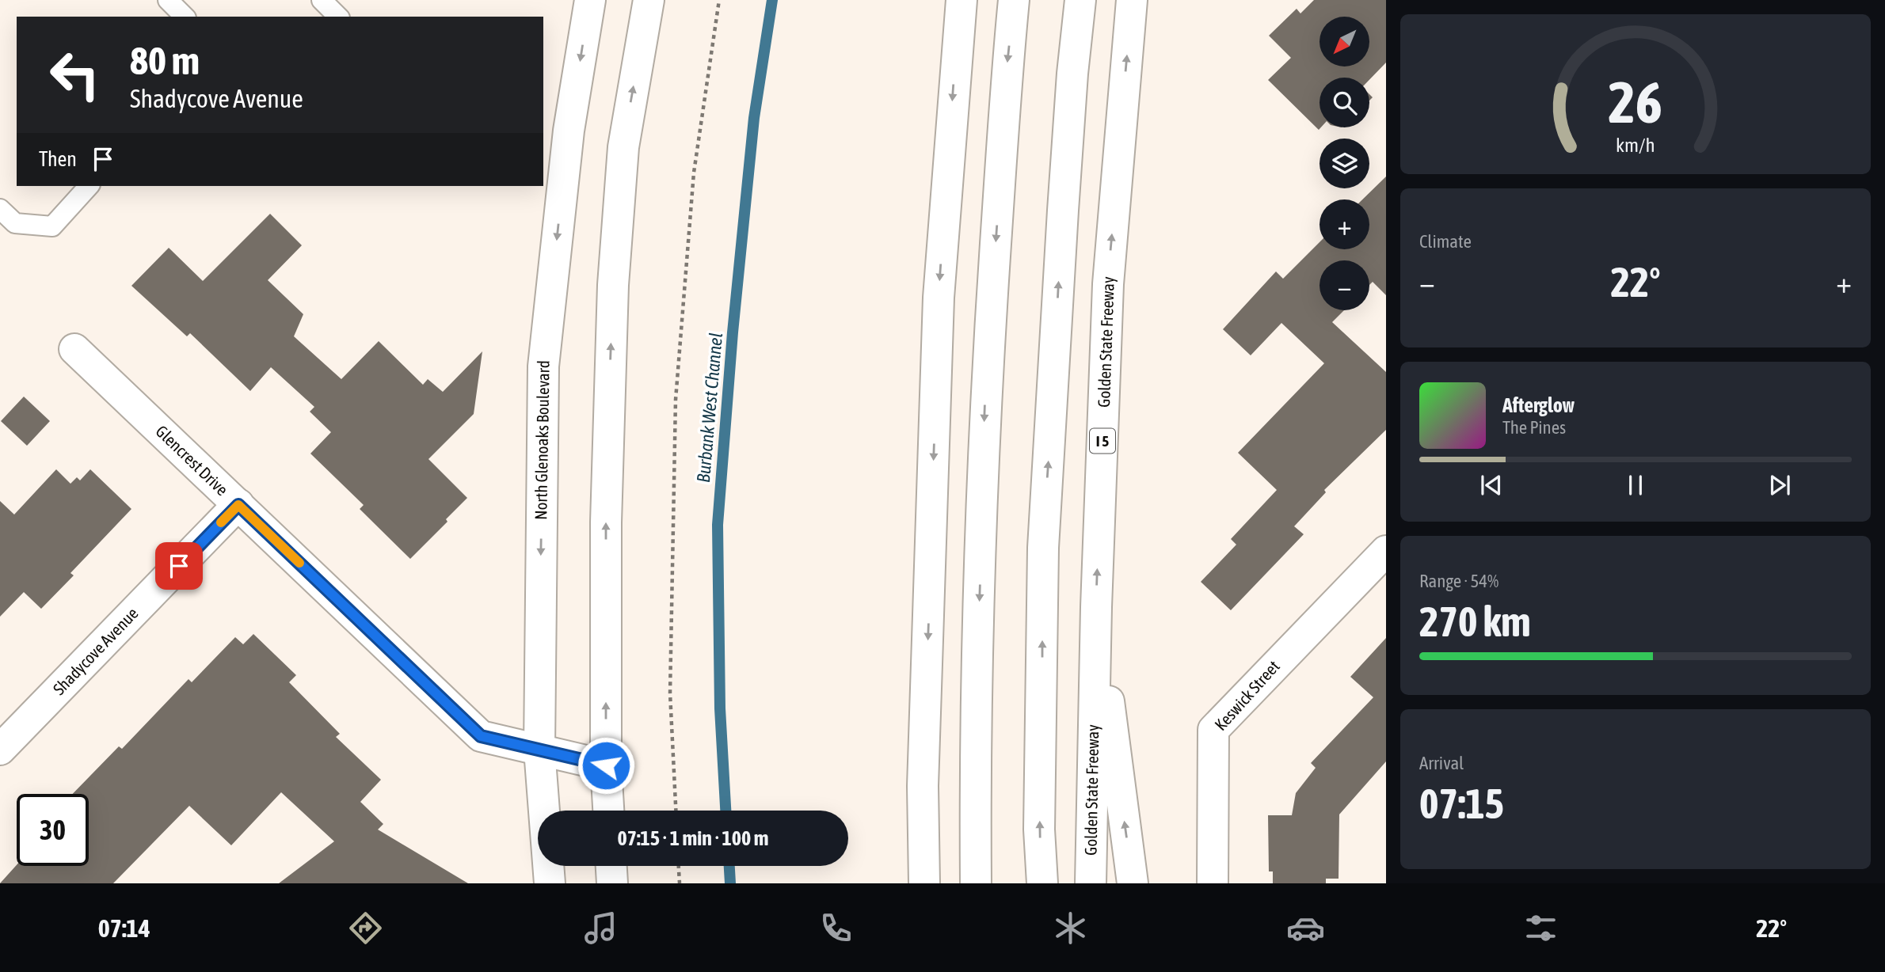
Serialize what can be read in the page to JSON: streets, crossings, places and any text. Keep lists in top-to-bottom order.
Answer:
{
  "streets": {
    "main road": [
      "Golden State Freeway",
      "North Glenoaks Boulevard",
      "I 5",
      "Glencrest Drive",
      "Shadycove Avenue",
      "Keswick Street"
    ]
  },
  "crossings": [
    ["North Glenoaks Boulevard", "Glencrest Drive"],
    ["Glencrest Drive", "Shadycove Avenue"]
  ],
  "water": ["Burbank West Channel"],
  "north": "bottom left",
  "page": {
    "map_buttons": ["+", "−"],
    "turn": ["80 m", "Shadycove Avenue"],
    "then": "Then",
    "tile": [
      "Climate",
      ["Range · 54%", "270 km"],
      ["Arrival", "07:15"]
    ],
    "heat": ["−", "22°", "+"],
    "song": ["Afterglow", "The Pines"],
    "limit": "30",
    "trip": "07:15 · 1 min · 100 m",
    "tabs": ["07:14", "22°"],
    "gauge": ["26", "km/h"]
  }
}
